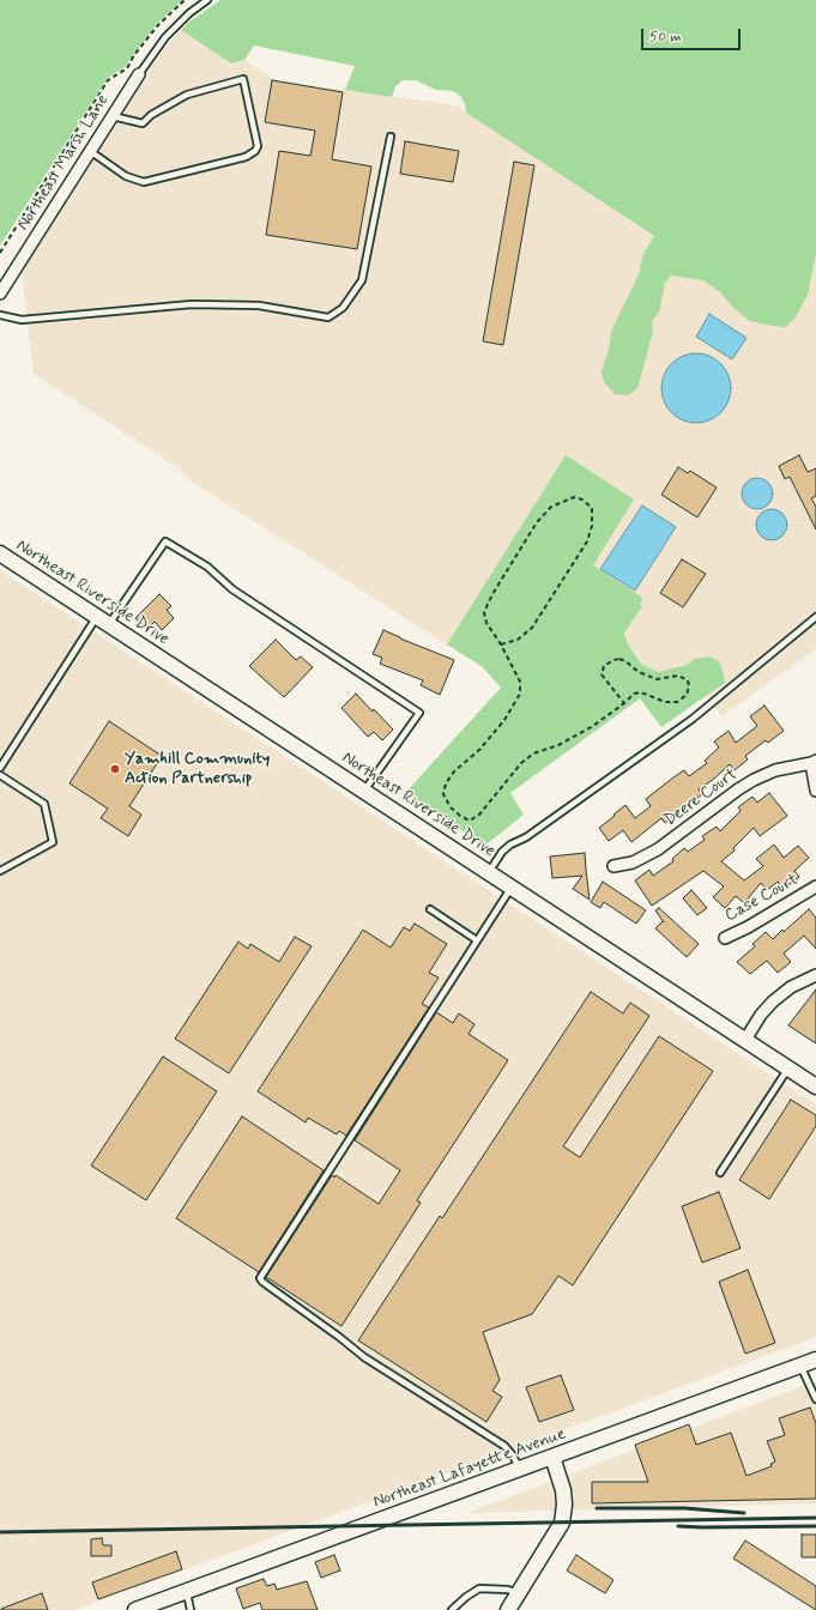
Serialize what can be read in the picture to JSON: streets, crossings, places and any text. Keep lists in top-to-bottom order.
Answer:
{
  "streets": {
    "street": [
      "Northeast Marsh Lane",
      "Northeast Riverside Drive",
      "Deere Court",
      "Case Court",
      "Northeast Lafayette Avenue"
    ]
  },
  "places": ["Yamhill Community Action Partnership"],
  "scale_bar": "50 m"
}
